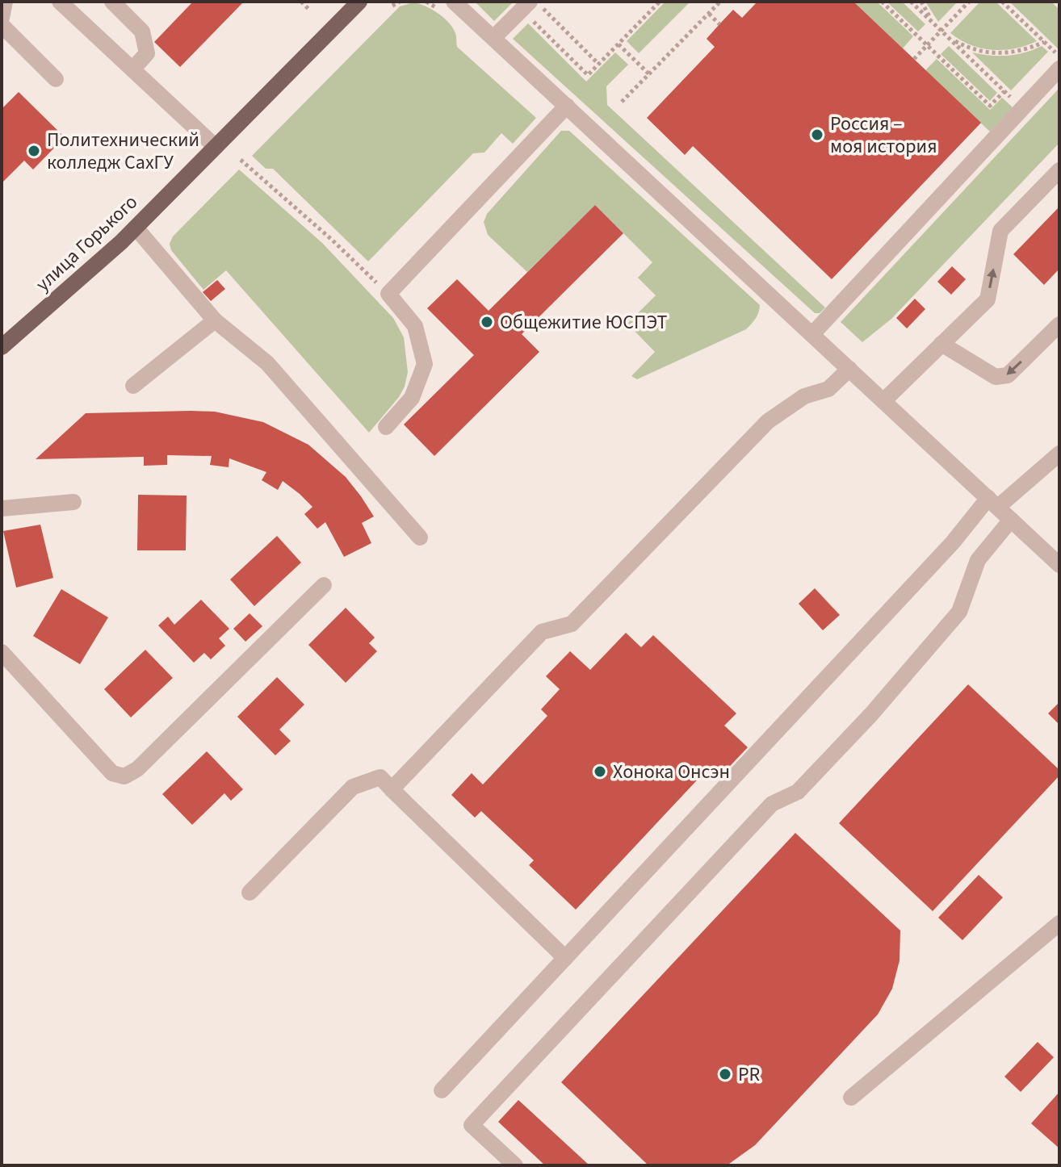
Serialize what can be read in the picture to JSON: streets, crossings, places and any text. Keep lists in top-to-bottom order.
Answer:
{
  "streets": {
    "main road": ["улица Горького"]
  },
  "places": [
    "Россия – моя история",
    "Политехнический колледж СахГУ",
    "Общежитие ЮСПЭТ",
    "Хонока Онсэн",
    "PR"
  ]
}
